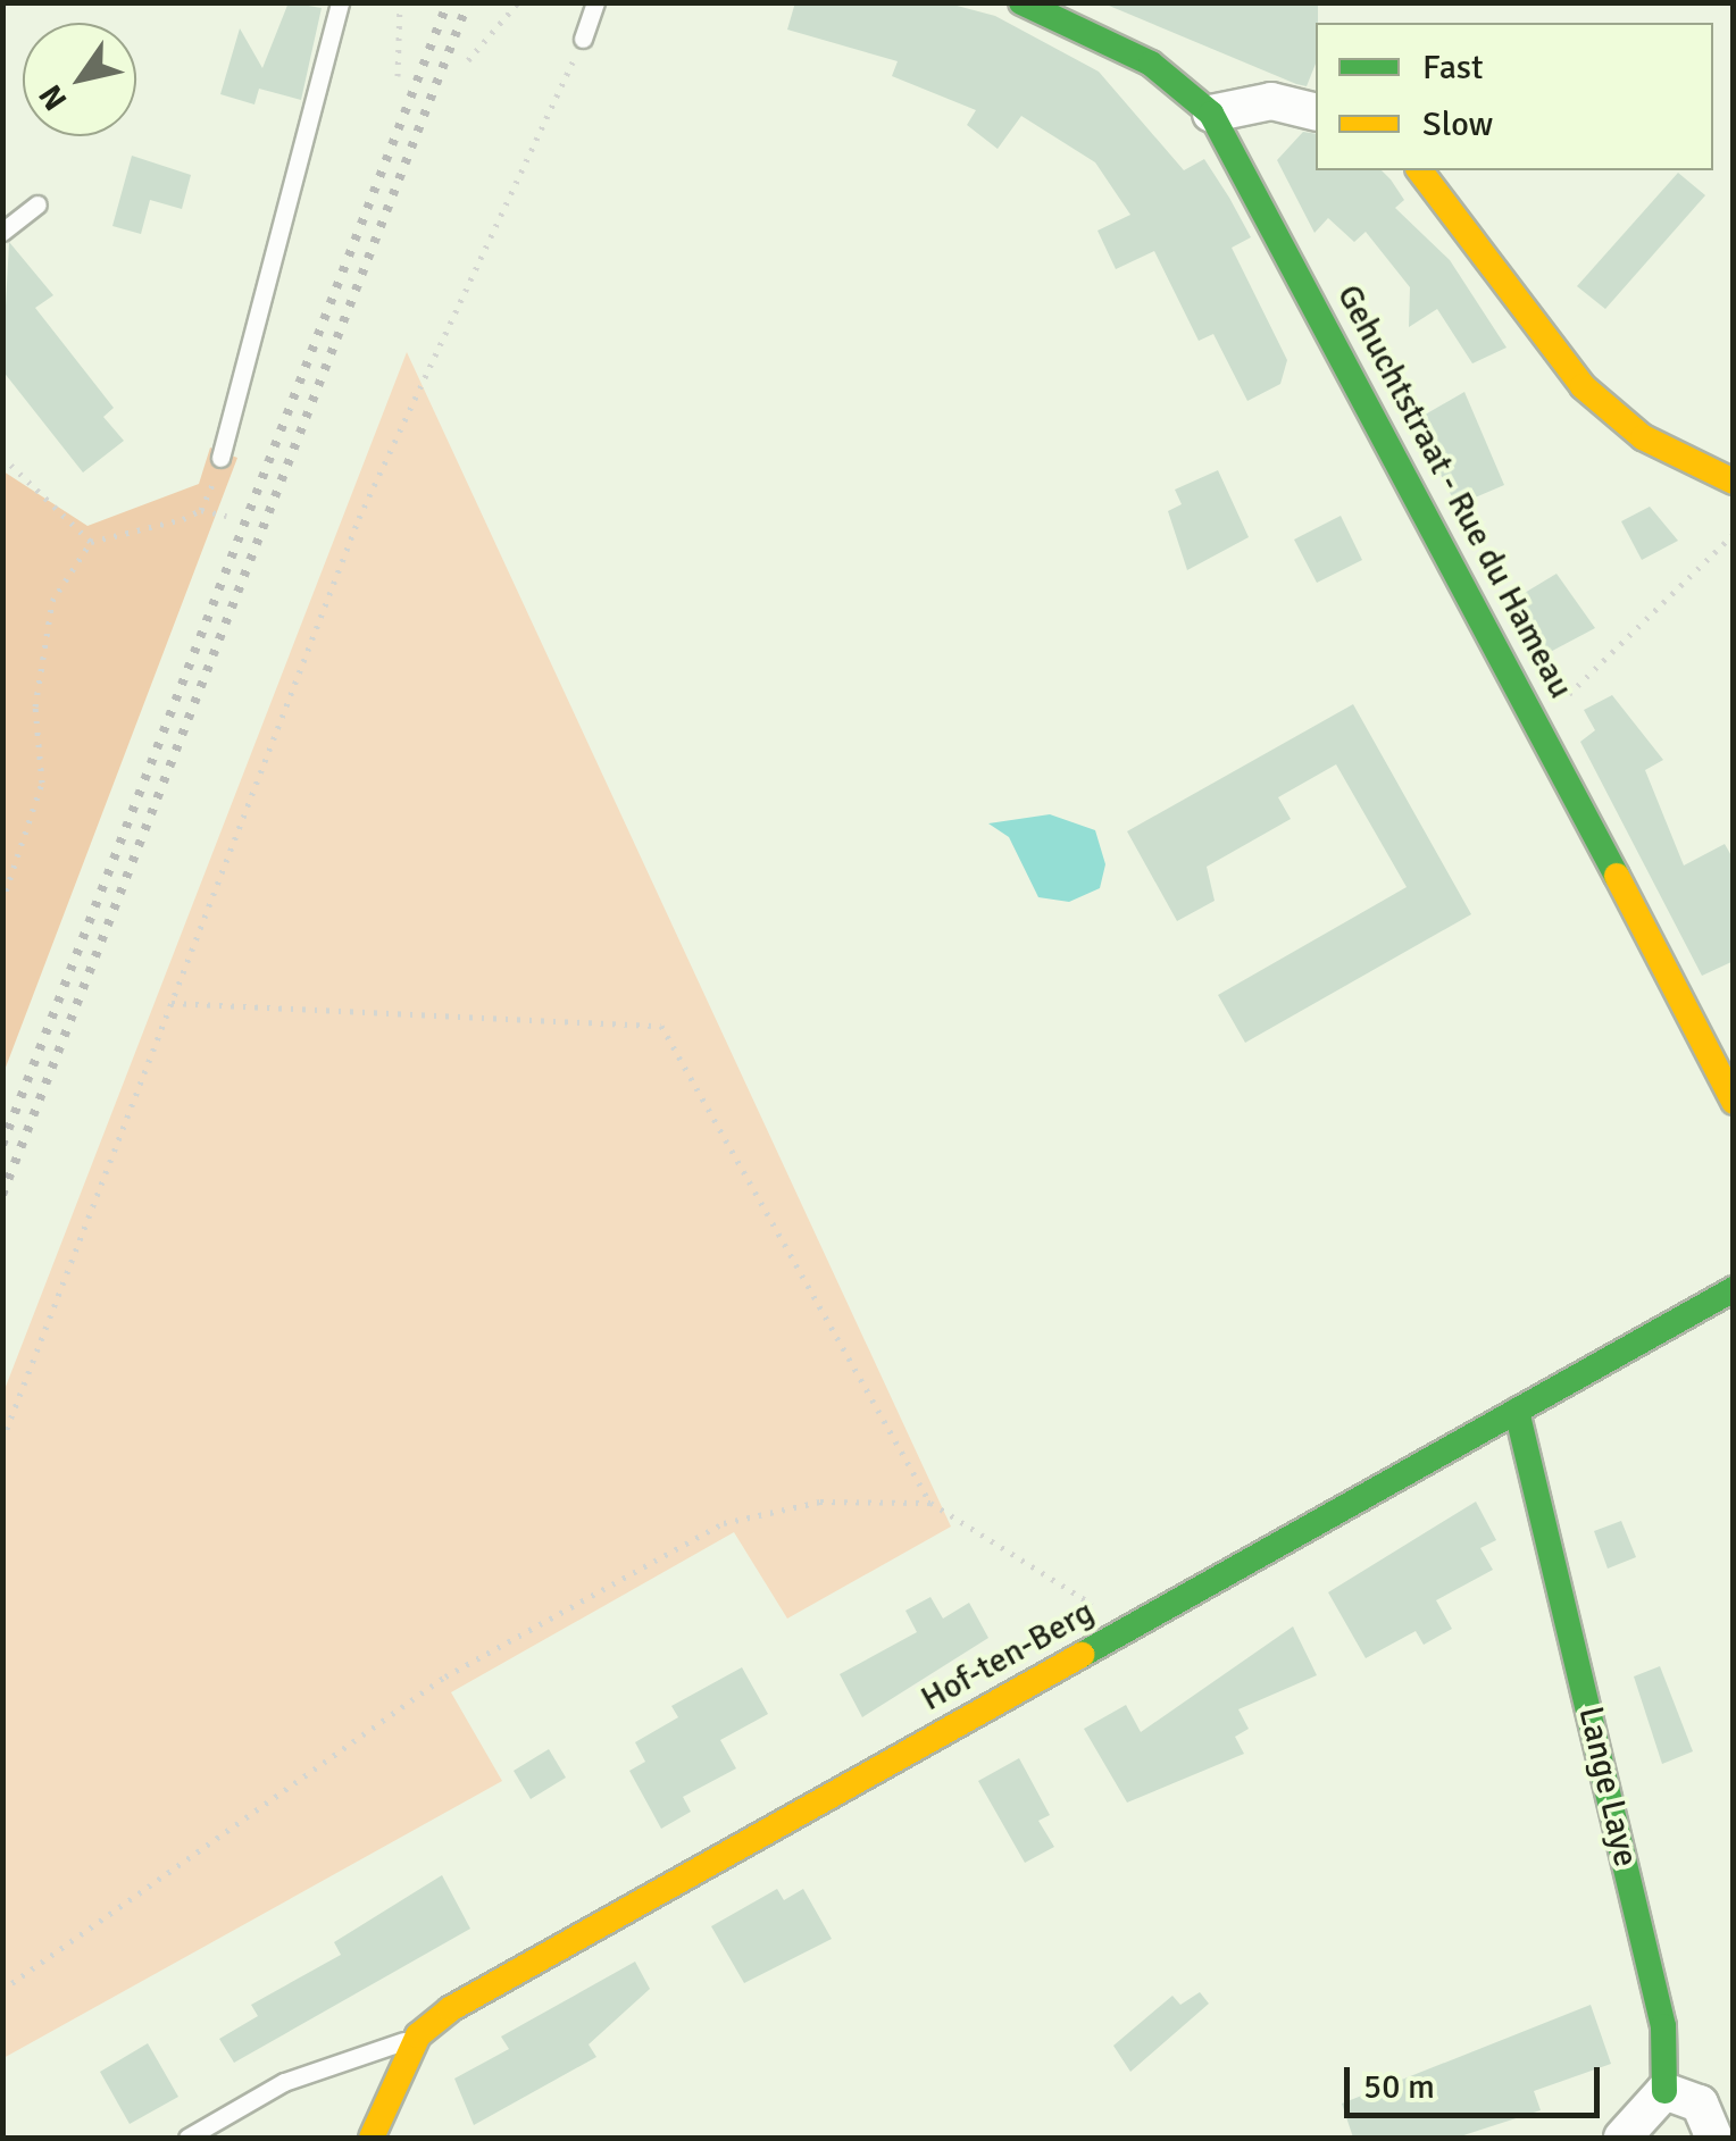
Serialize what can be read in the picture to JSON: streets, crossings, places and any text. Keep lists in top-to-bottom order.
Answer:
{
  "streets": {
    "street": ["Gehuchtstraat - Rue du Hameau", "Hof-ten-Berg", "Lange Laye"]
  },
  "crossings": [
    ["Hof-ten-Berg", "Lange Laye"]
  ],
  "legend": ["Fast", "Slow"],
  "scale_bar": "50 m",
  "north": "bottom left"
}
